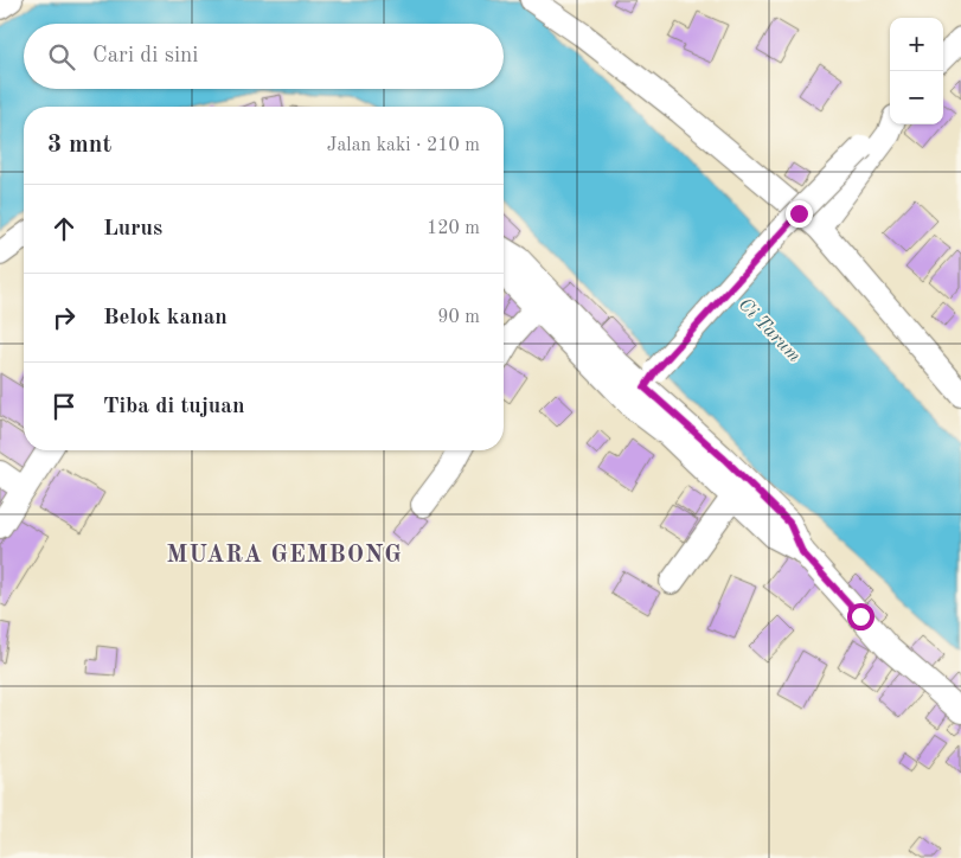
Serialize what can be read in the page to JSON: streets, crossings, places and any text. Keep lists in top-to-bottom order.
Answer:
{
  "districts": ["MUARA GEMBONG"],
  "water": ["Ci Tarum"],
  "page": {
    "map_buttons": ["+", "−"],
    "search": "Cari di sini",
    "heading": ["3 mnt", "Jalan kaki · 210 m"],
    "list": [
      ["Lurus", "120 m"],
      ["Belok kanan", "90 m"],
      "Tiba di tujuan"
    ]
  }
}
